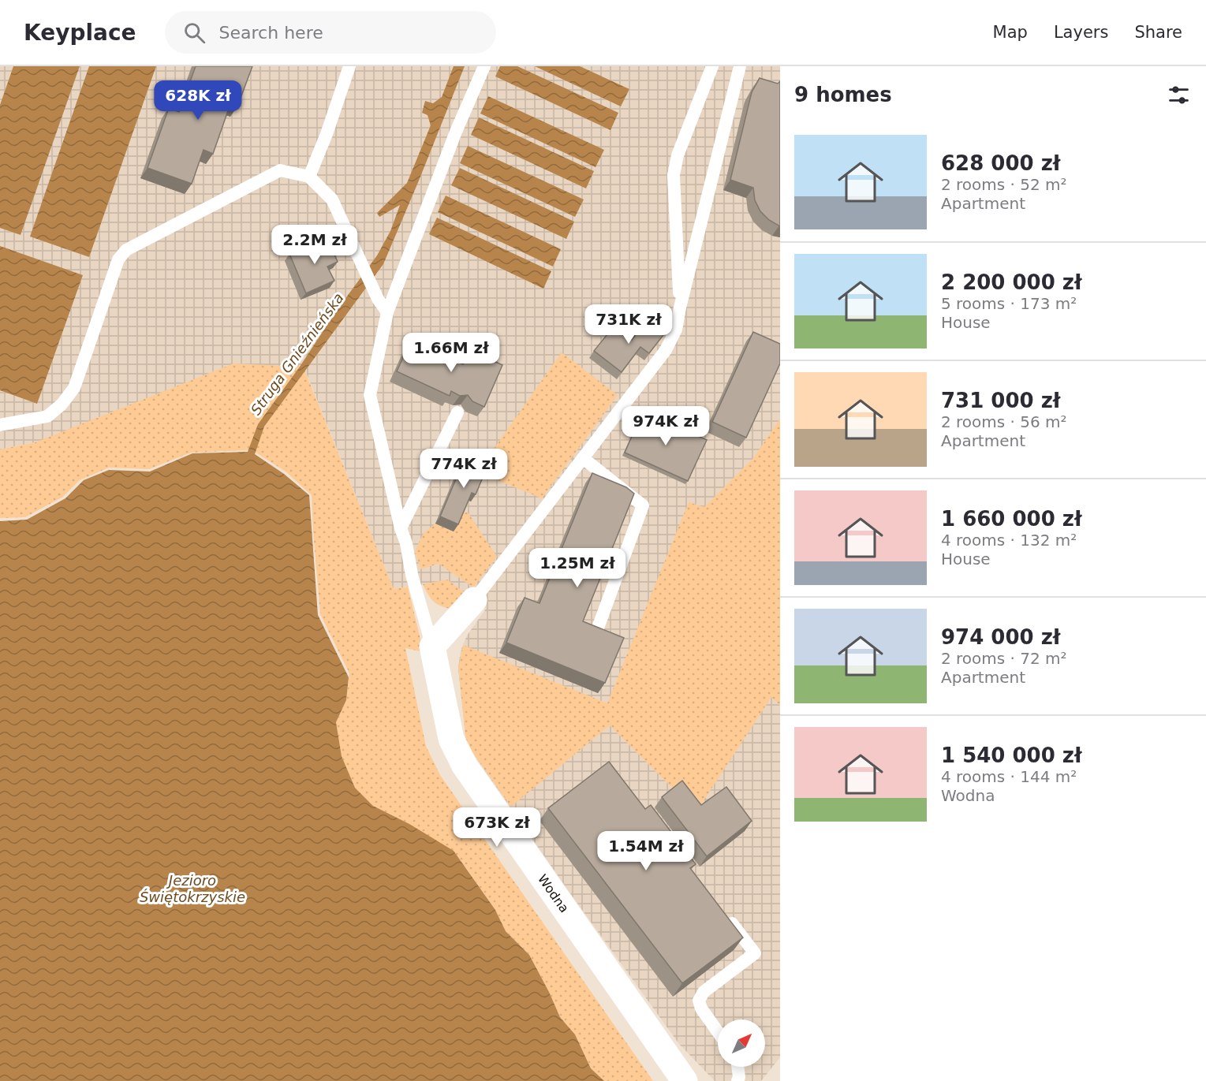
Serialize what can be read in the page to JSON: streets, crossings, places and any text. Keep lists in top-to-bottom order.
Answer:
{
  "streets": {
    "street": ["Wodna"]
  },
  "water": ["Struga Gnieźnieńska", "Jezioro Świętokrzyskie"],
  "north": "top right",
  "page": {
    "header": "Keyplace",
    "search": "Search here",
    "nav": ["Map", "Layers", "Share"],
    "heading": "9 homes",
    "price": [
      "628K zł",
      "2.2M zł",
      "731K zł",
      "1.66M zł",
      "974K zł",
      "774K zł",
      "1.25M zł",
      "673K zł",
      "1.54M zł"
    ],
    "list": [
      {
        "name": "628 000 zł",
        "note": "2 rooms · 52 m² · Apartment"
      },
      {
        "name": "2 200 000 zł",
        "note": "5 rooms · 173 m² · House"
      },
      {
        "name": "731 000 zł",
        "note": "2 rooms · 56 m² · Apartment"
      },
      {
        "name": "1 660 000 zł",
        "note": "4 rooms · 132 m² · House"
      },
      {
        "name": "974 000 zł",
        "note": "2 rooms · 72 m² · Apartment"
      },
      {
        "name": "1 540 000 zł",
        "note": "4 rooms · 144 m² · Wodna"
      }
    ]
  }
}
